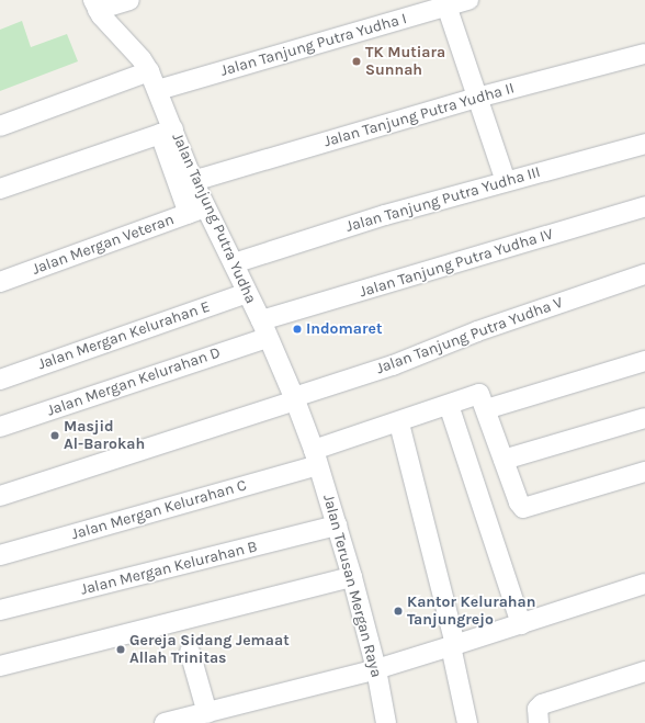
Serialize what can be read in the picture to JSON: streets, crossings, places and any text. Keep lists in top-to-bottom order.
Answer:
{
  "streets": {
    "street": [
      "Jalan Tanjung Putra Yudha I",
      "Jalan Tanjung Putra Yudha II",
      "Jalan Tanjung Putra Yudha III",
      "Jalan Tanjung Putra Yudha",
      "Jalan Mergan Veteran",
      "Jalan Tanjung Putra Yudha IV",
      "Jalan Mergan Kelurahan E",
      "Jalan Tanjung Putra Yudha V",
      "Jalan Mergan Kelurahan D",
      "Jalan Mergan Kelurahan C",
      "Jalan Mergan Kelurahan B",
      "Jalan Terusan Mergan Raya"
    ]
  },
  "crossings": [
    ["Jalan Tanjung Putra Yudha I", "Jalan Tanjung Putra Yudha"],
    ["Jalan Tanjung Putra Yudha II", "Jalan Tanjung Putra Yudha"],
    ["Jalan Tanjung Putra Yudha III", "Jalan Tanjung Putra Yudha"],
    ["Jalan Tanjung Putra Yudha", "Jalan Mergan Veteran"],
    ["Jalan Tanjung Putra Yudha", "Jalan Tanjung Putra Yudha IV"],
    ["Jalan Tanjung Putra Yudha", "Jalan Mergan Kelurahan E"],
    ["Jalan Tanjung Putra Yudha", "Jalan Tanjung Putra Yudha V"],
    ["Jalan Tanjung Putra Yudha", "Jalan Mergan Kelurahan D"],
    ["Jalan Tanjung Putra Yudha", "Jalan Mergan Kelurahan C"],
    ["Jalan Tanjung Putra Yudha", "Jalan Terusan Mergan Raya"],
    ["Jalan Tanjung Putra Yudha IV", "Jalan Mergan Kelurahan D"],
    ["Jalan Mergan Kelurahan C", "Jalan Terusan Mergan Raya"],
    ["Jalan Mergan Kelurahan B", "Jalan Terusan Mergan Raya"]
  ],
  "places": [
    "TK Mutiara Sunnah",
    "Indomaret",
    "Masjid Al-Barokah",
    "Kantor Kelurahan Tanjungrejo",
    "Gereja Sidang Jemaat Allah Trinitas"
  ]
}
